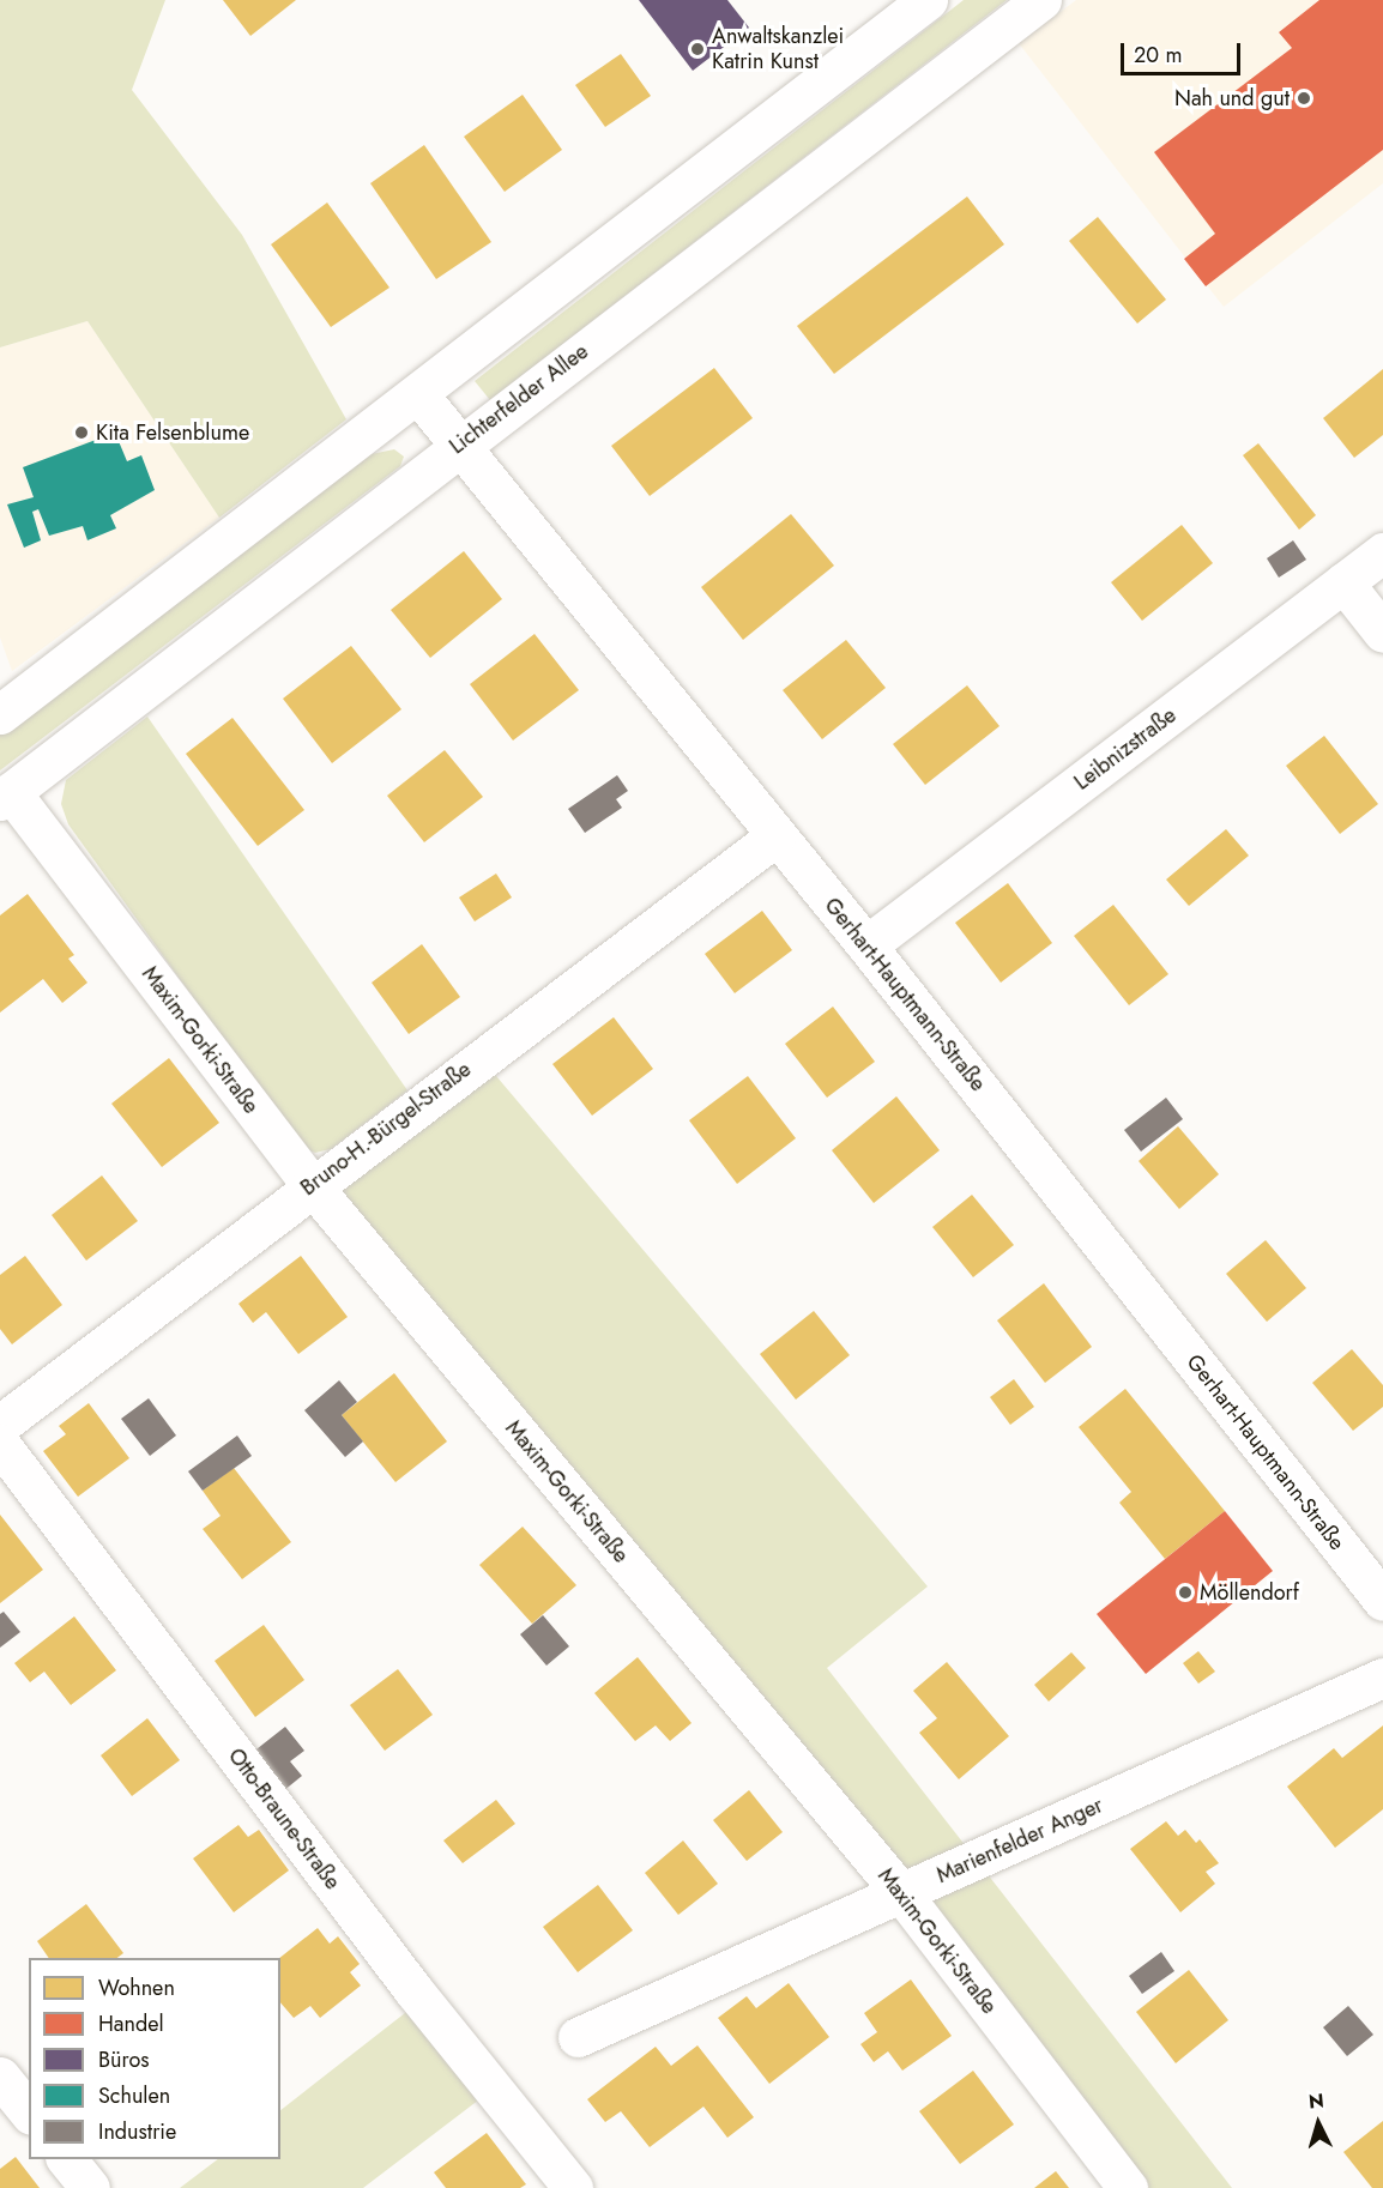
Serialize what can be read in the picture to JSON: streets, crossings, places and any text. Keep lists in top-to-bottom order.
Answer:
{
  "streets": {
    "street": [
      "Lichterfelder Allee",
      "Leibnizstraße",
      "Gerhart-Hauptmann-Straße",
      "Maxim-Gorki-Straße",
      "Bruno-H.-Bürgel-Straße",
      "Otto-Braune-Straße",
      "Marienfelder Anger"
    ]
  },
  "crossings": [
    ["Lichterfelder Allee", "Gerhart-Hauptmann-Straße"],
    ["Lichterfelder Allee", "Maxim-Gorki-Straße"],
    ["Leibnizstraße", "Gerhart-Hauptmann-Straße"],
    ["Gerhart-Hauptmann-Straße", "Bruno-H.-Bürgel-Straße"],
    ["Maxim-Gorki-Straße", "Bruno-H.-Bürgel-Straße"],
    ["Maxim-Gorki-Straße", "Marienfelder Anger"]
  ],
  "places": [
    "Anwaltskanzlei Katrin Kunst",
    "Nah und gut",
    "Kita Felsenblume",
    "Möllendorf"
  ],
  "legend": [
    "Wohnen",
    "Handel",
    "Büros",
    "Schulen",
    "Industrie"
  ],
  "scale_bar": "20 m",
  "north": "top"
}
